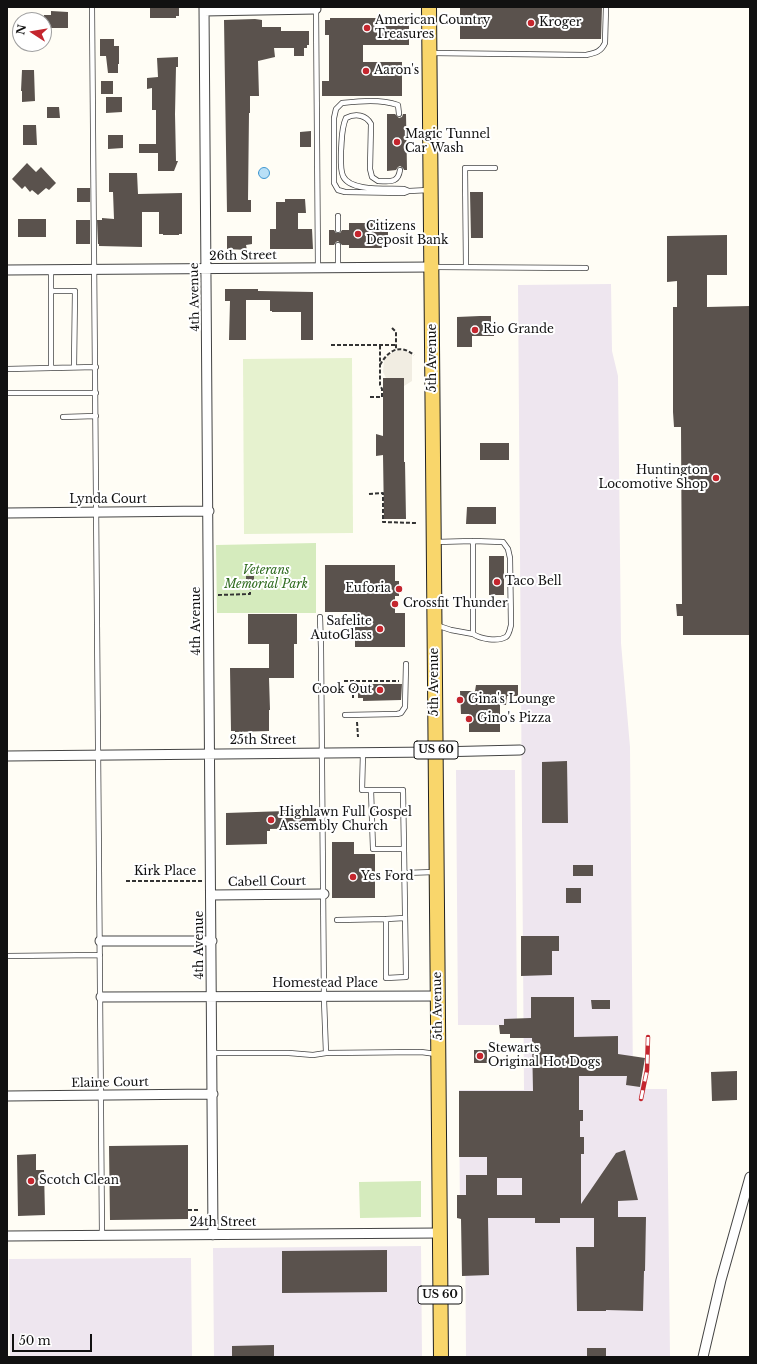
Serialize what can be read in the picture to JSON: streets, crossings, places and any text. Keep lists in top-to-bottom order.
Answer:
{
  "streets": {
    "main road": ["5th Avenue", "US 60"],
    "street": [
      "26th Street",
      "4th Avenue",
      "Lynda Court",
      "25th Street",
      "Cabell Court",
      "Homestead Place",
      "Elaine Court",
      "24th Street"
    ],
    "path": ["Kirk Place"]
  },
  "crossings": [
    ["26th Street", "4th Avenue"],
    ["26th Street", "5th Avenue"],
    ["4th Avenue", "Lynda Court"],
    ["4th Avenue", "25th Street"],
    ["4th Avenue", "Cabell Court"],
    ["4th Avenue", "Homestead Place"],
    ["4th Avenue", "Elaine Court"],
    ["4th Avenue", "24th Street"],
    ["5th Avenue", "25th Street"],
    ["5th Avenue", "Homestead Place"],
    ["5th Avenue", "24th Street"]
  ],
  "parks": ["Veterans Memorial Park"],
  "places": [
    "Kroger",
    "American Country Treasures",
    "Aaron's",
    "Magic Tunnel Car Wash",
    "Citizens Deposit Bank",
    "Rio Grande",
    "Huntington Locomotive Shop",
    "Taco Bell",
    "Euforia",
    "Crossfit Thunder",
    "Safelite AutoGlass",
    "Cook Out",
    "Gina's Lounge",
    "Gino's Pizza",
    "Highlawn Full Gospel Assembly Church",
    "Yes Ford",
    "Stewarts Original Hot Dogs",
    "Scotch Clean"
  ],
  "scale_bar": "50 m",
  "north": "left"
}
